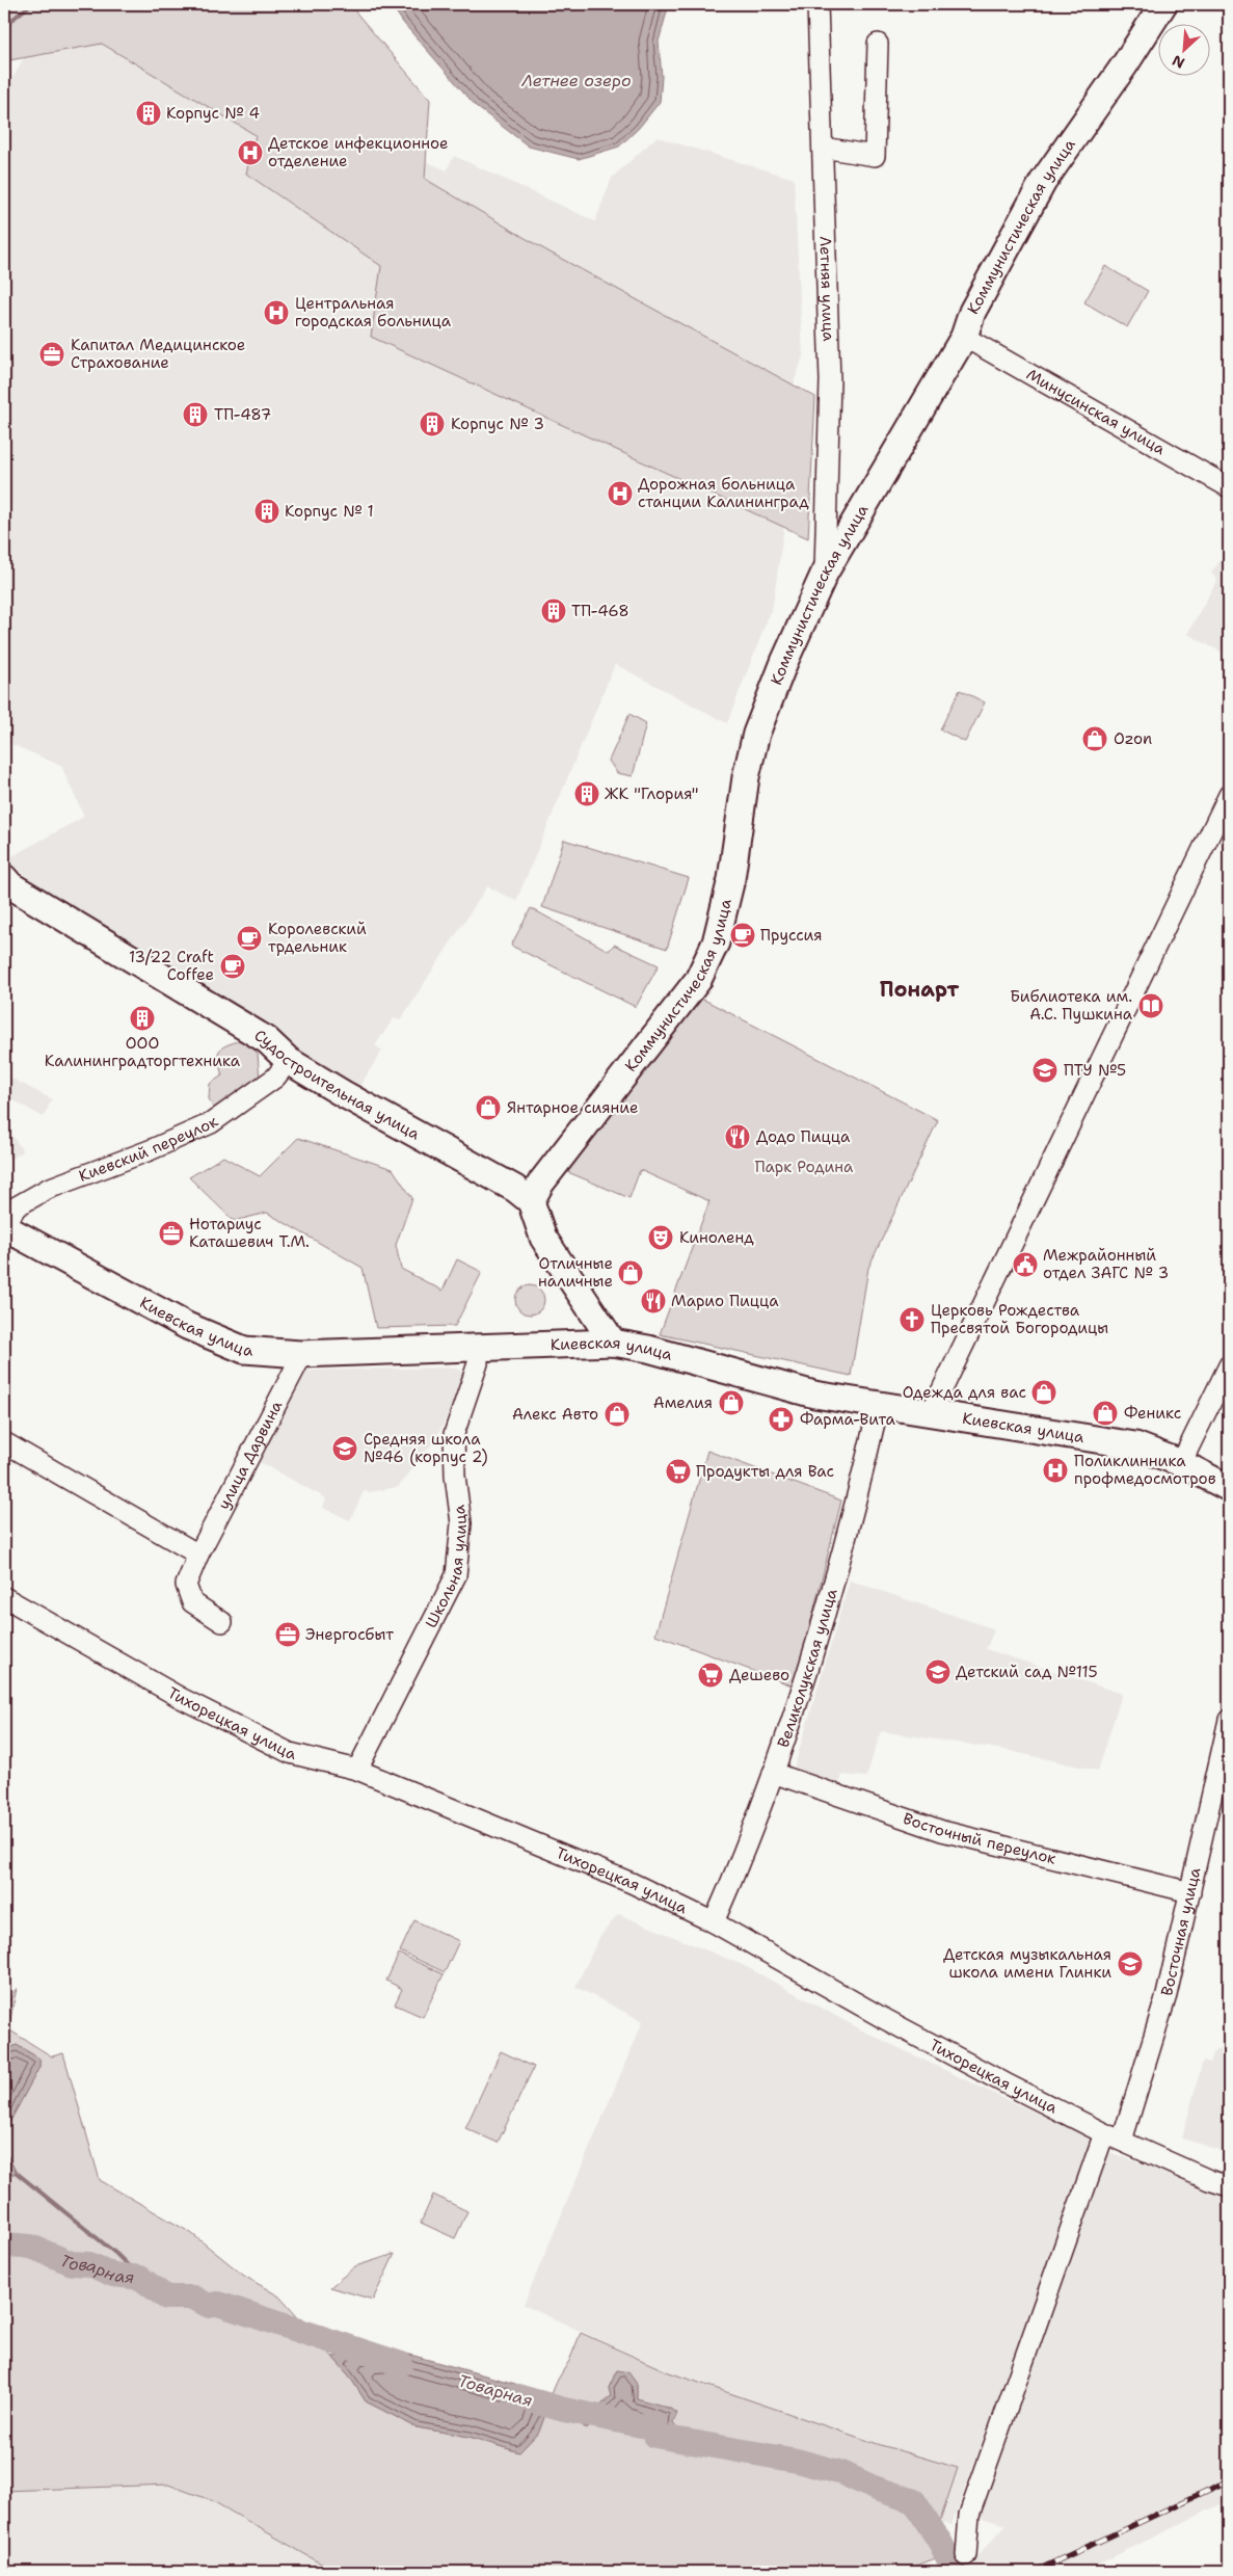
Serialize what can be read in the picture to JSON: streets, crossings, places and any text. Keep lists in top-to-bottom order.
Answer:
{
  "streets": {
    "main road": ["Коммунистическая улица", "Судостроительная улица", "Киевская улица"],
    "street": [
      "Летняя улица",
      "Минусинская улица",
      "Киевский переулок",
      "улица Дарвина",
      "Школьная улица",
      "Великолукская улица",
      "Тихорецкая улица",
      "Восточный переулок",
      "Восточная улица"
    ]
  },
  "crossings": [
    ["Коммунистическая улица", "Летняя улица"],
    ["Коммунистическая улица", "Минусинская улица"],
    ["Коммунистическая улица", "Судостроительная улица"],
    ["Судостроительная улица", "Киевский переулок"],
    ["Киевский переулок", "Киевская улица"],
    ["Киевская улица", "улица Дарвина"],
    ["Киевская улица", "Школьная улица"],
    ["Киевская улица", "Великолукская улица"],
    ["Школьная улица", "Тихорецкая улица"],
    ["Великолукская улица", "Тихорецкая улица"],
    ["Великолукская улица", "Восточный переулок"],
    ["Тихорецкая улица", "Восточная улица"],
    ["Восточный переулок", "Восточная улица"]
  ],
  "districts": ["Понарт"],
  "water": ["Летнее озеро", "Товарная"],
  "parks": ["Парк Родина"],
  "places": {
    "building": [
      "Корпус № 4",
      "ТП-487",
      "Корпус № 3",
      "Корпус № 1",
      "ТП-468",
      "ЖК \"Глория\"",
      "ООО Калининградторгтехника"
    ],
    "hospital": [
      "Детское инфекционное отделение",
      "Центральная городская больница",
      "Дорожная больница станции Калининград",
      "Поликлинника профмедосмотров"
    ],
    "office": ["Капитал Медицинское Страхование", "Нотариус Каташевич Т.М.", "Энергосбыт"],
    "shop": [
      "Ozon",
      "Янтарное сияние",
      "Отличные наличные",
      "Одежда для вас",
      "Амелия",
      "Феникс",
      "Алекс Авто"
    ],
    "cafe": ["Пруссия", "Королевский трдельник", "13/22 Craft Coffee"],
    "library": ["Библиотека им. А.С. Пушкина"],
    "school or university": [
      "ПТУ №5",
      "Средняя школа №46 (корпус 2)",
      "Детский сад №115",
      "Детская музыкальная школа имени Глинки"
    ],
    "restaurant": ["Додо Пицца", "Марио Пицца"],
    "theatre": ["Киноленд"],
    "public building": ["Межрайонный отдел ЗАГС № 3"],
    "church": ["Церковь Рождества Пресвятой Богородицы"],
    "pharmacy": ["Фарма-Вита"],
    "supermarket": ["Продукты для Вас", "Дешево"]
  },
  "north": "bottom left"
}
